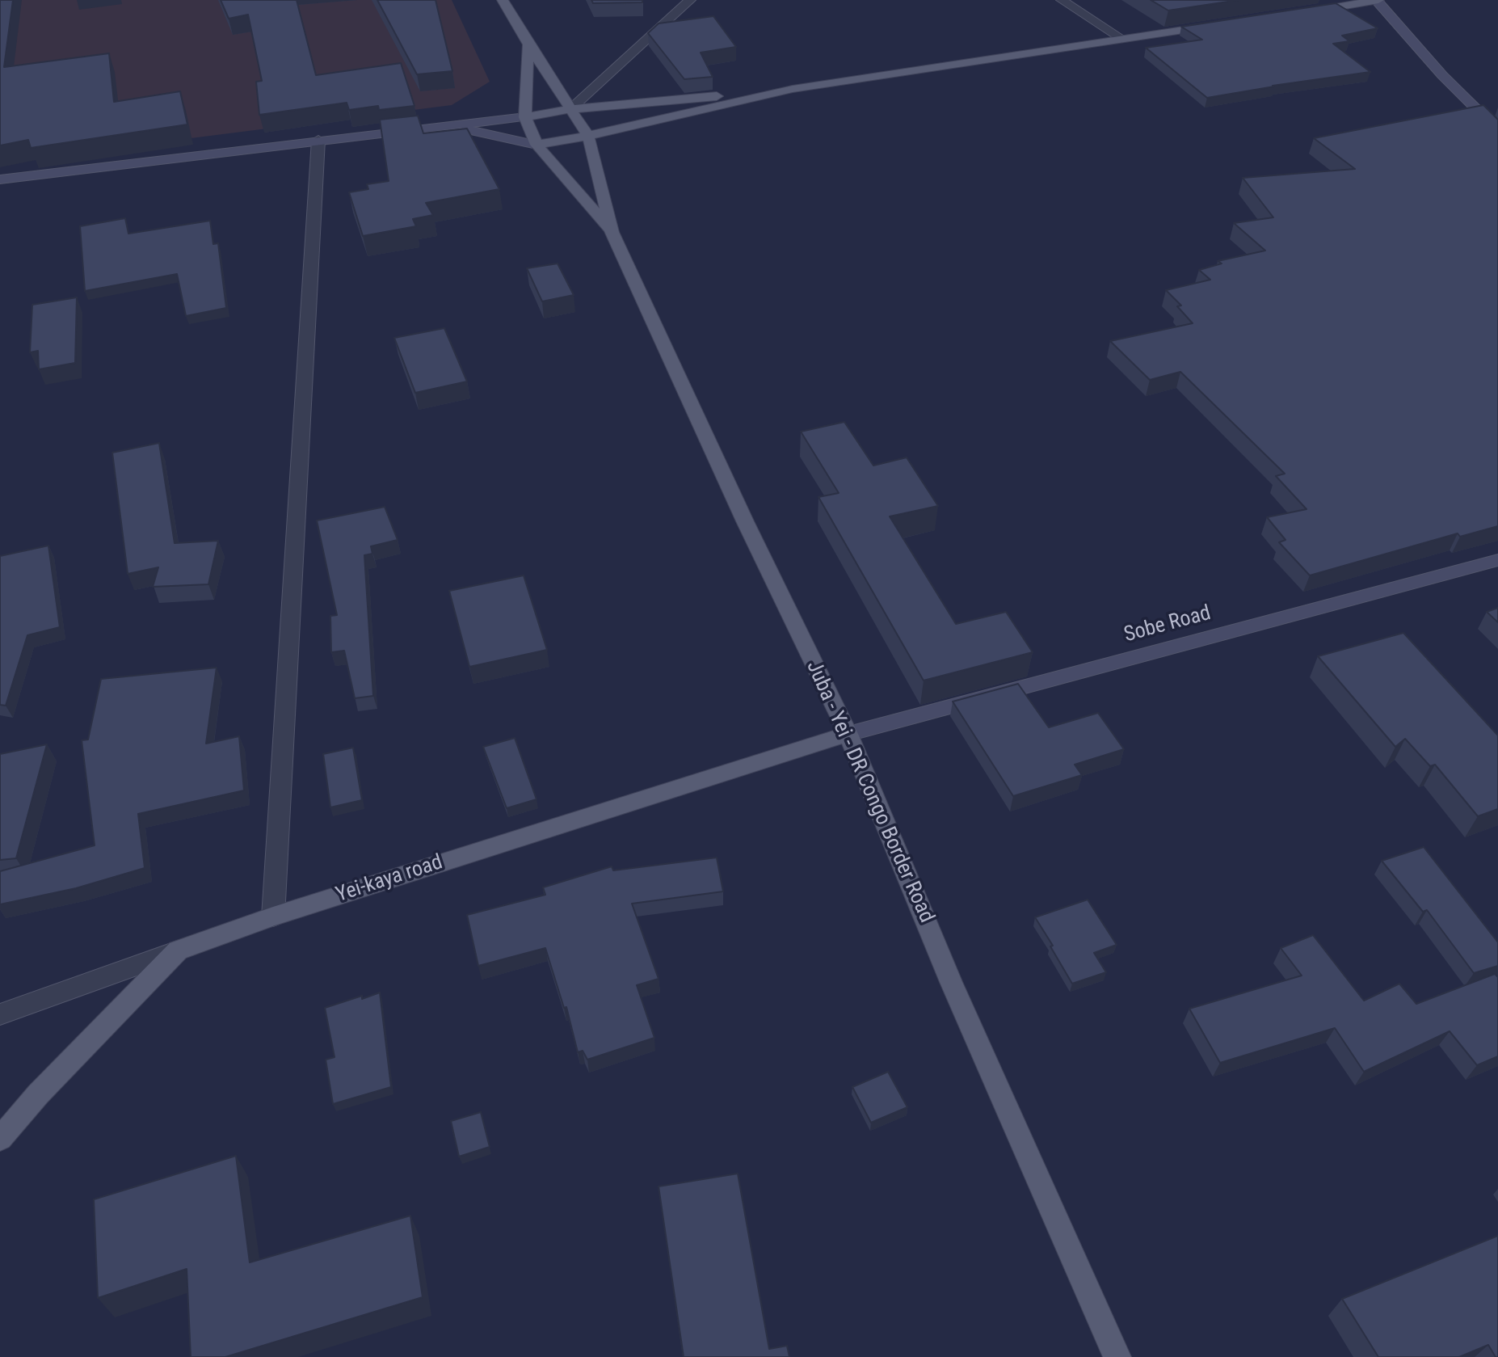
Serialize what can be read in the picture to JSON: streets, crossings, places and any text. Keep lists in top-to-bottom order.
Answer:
{
  "streets": {
    "main road": ["Juba - Yei - DR Congo Border Road", "Yei-kaya road"],
    "street": ["Sobe Road"]
  },
  "crossings": [
    ["Sobe Road", "Juba - Yei - DR Congo Border Road"],
    ["Sobe Road", "Yei-kaya road"],
    ["Juba - Yei - DR Congo Border Road", "Yei-kaya road"]
  ]
}
